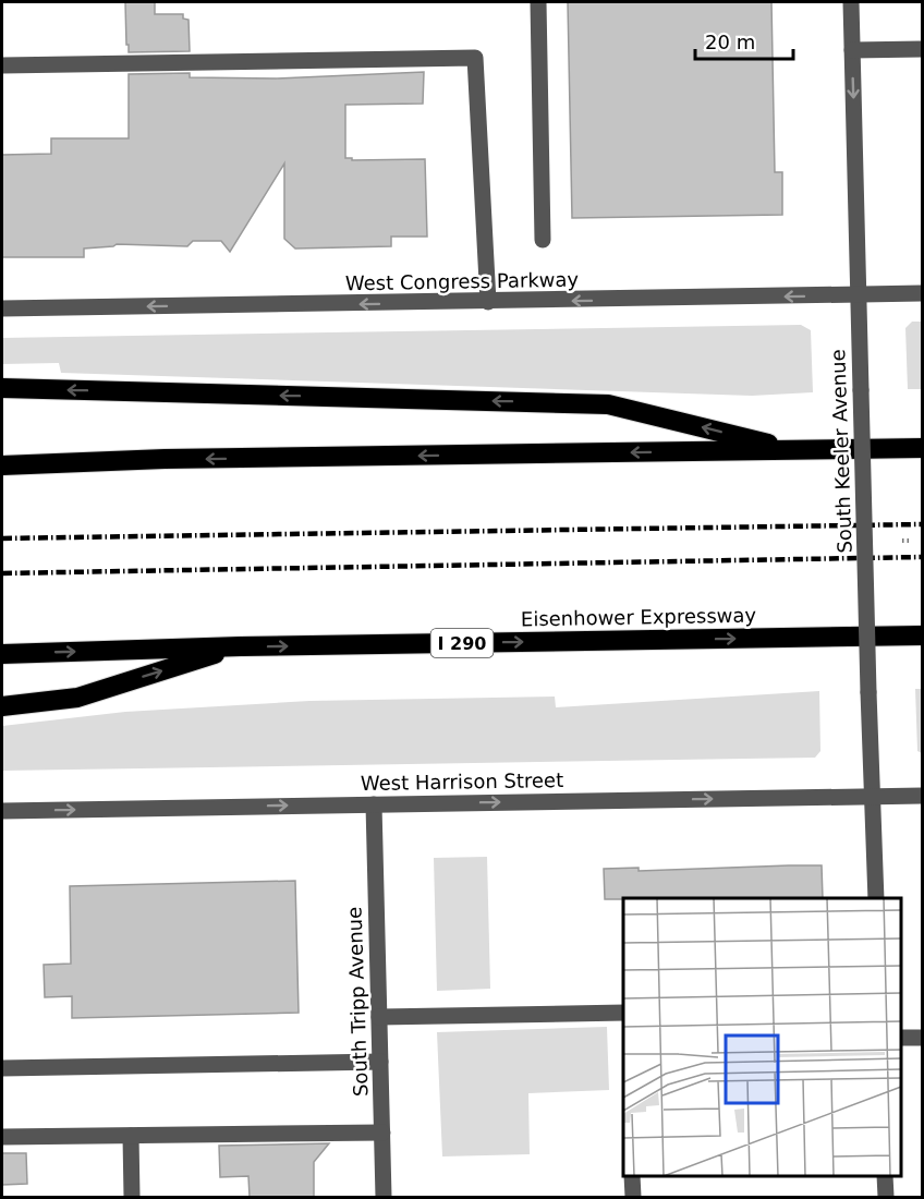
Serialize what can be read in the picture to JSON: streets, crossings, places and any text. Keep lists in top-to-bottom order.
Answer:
{
  "streets": {
    "highway": ["Eisenhower Expressway", "I 290"],
    "street": [
      "West Congress Parkway",
      "South Keeler Avenue",
      "West Harrison Street",
      "South Tripp Avenue"
    ]
  },
  "crossings": [
    ["West Congress Parkway", "South Keeler Avenue"],
    ["South Keeler Avenue", "West Harrison Street"],
    ["West Harrison Street", "South Tripp Avenue"]
  ],
  "one_way": ["West Congress Parkway", "Eisenhower Expressway", "West Harrison Street"],
  "scale_bar": "20 m"
}
